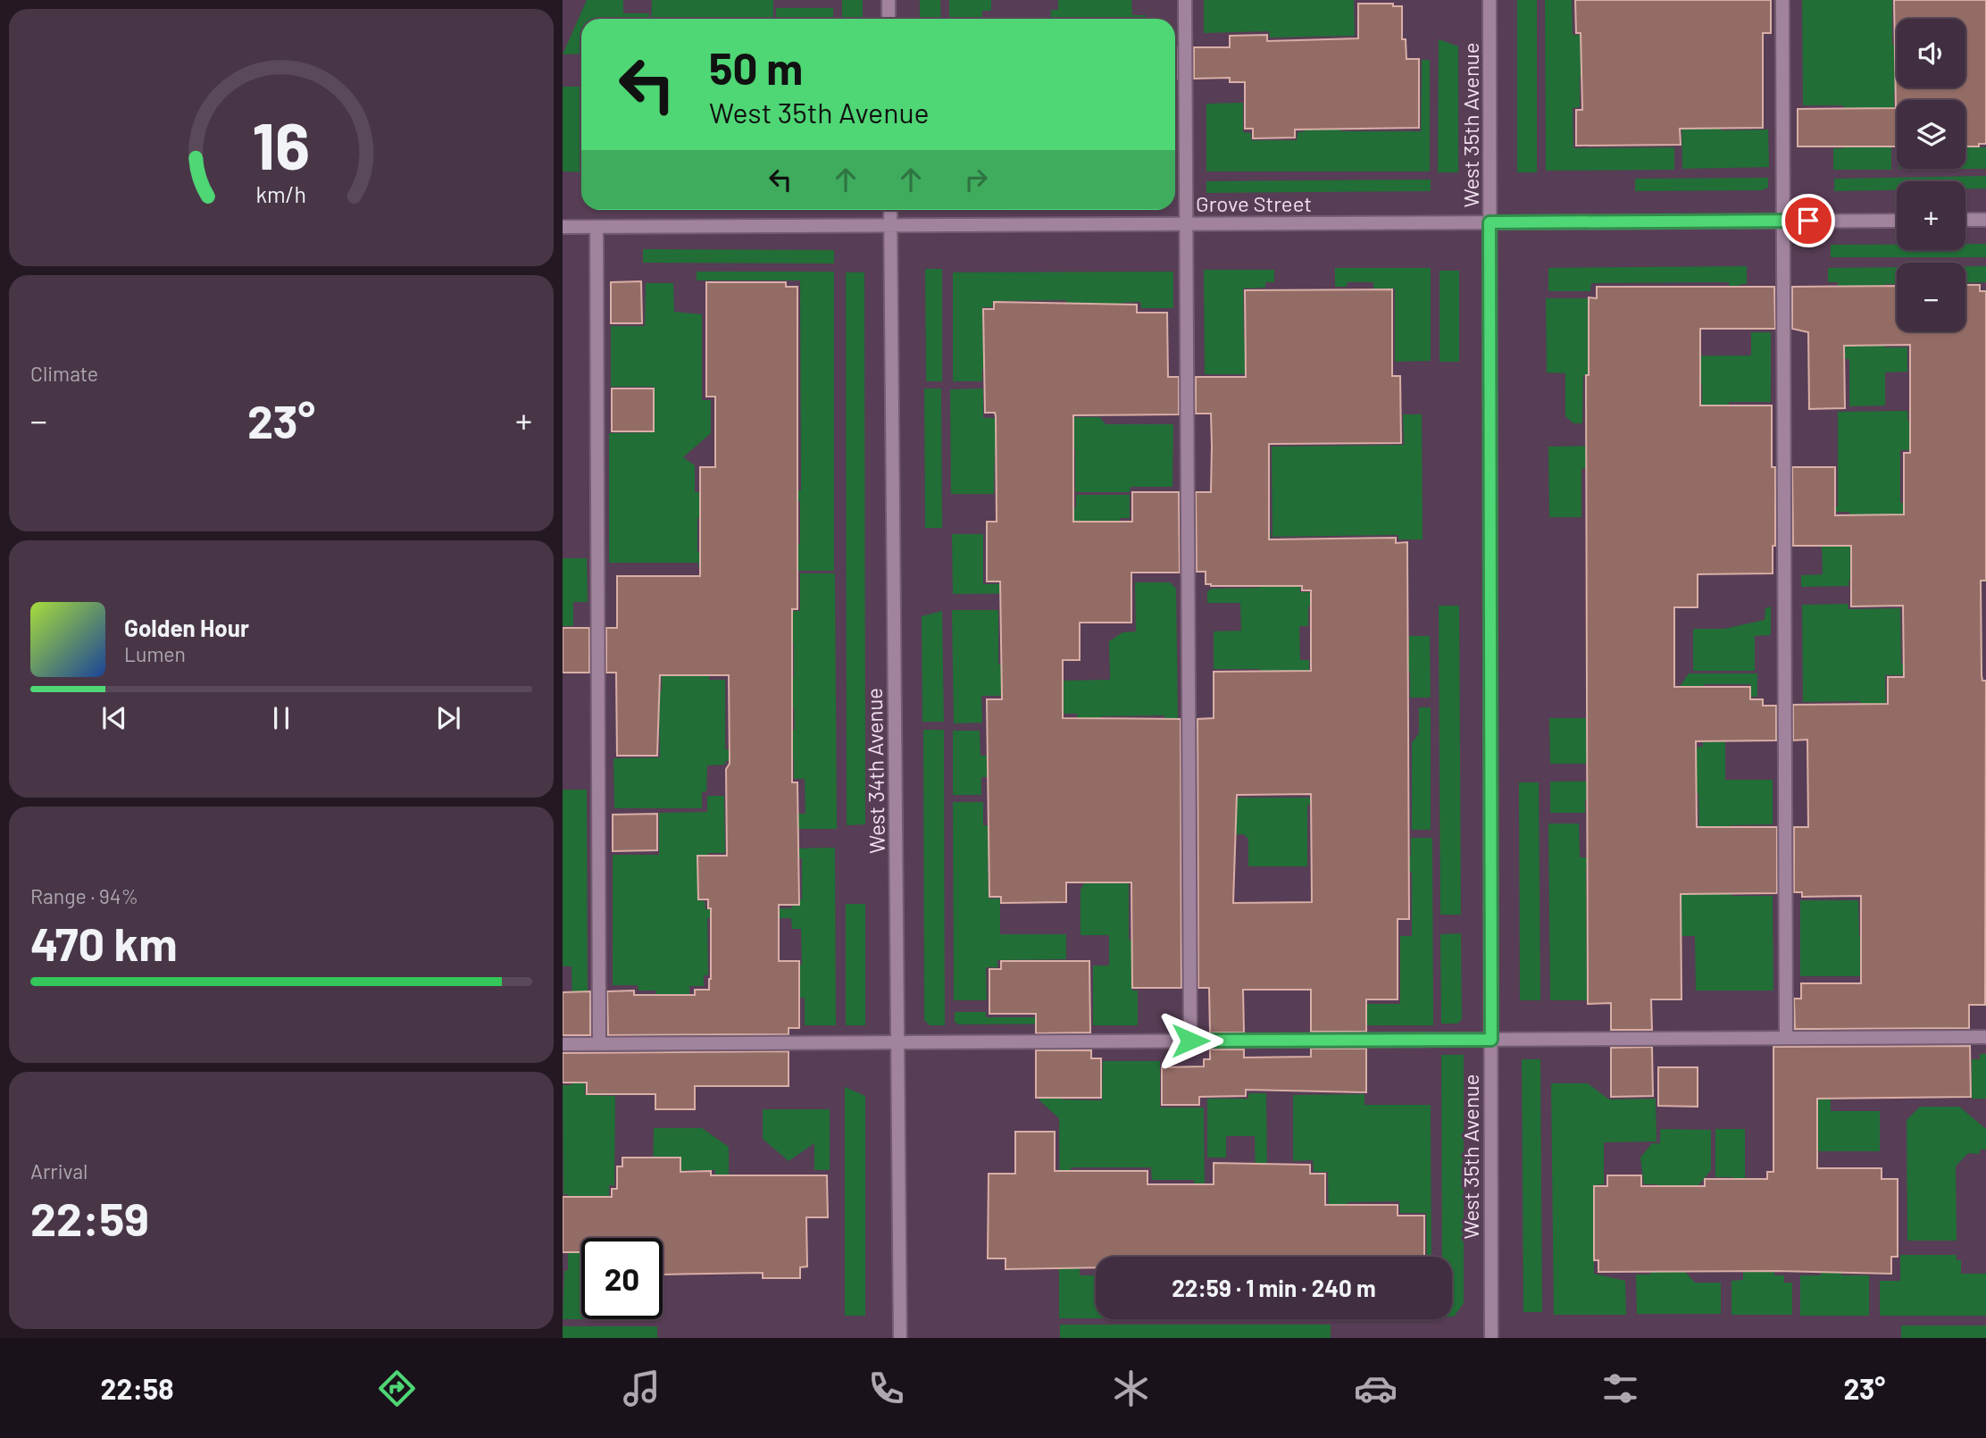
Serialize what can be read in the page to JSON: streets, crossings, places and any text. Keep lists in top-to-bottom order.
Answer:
{
  "streets": {
    "street": ["West 35th Avenue", "Grove Street", "West 34th Avenue"]
  },
  "crossings": [
    ["West 35th Avenue", "Grove Street"],
    ["Grove Street", "West 34th Avenue"]
  ],
  "page": {
    "map_buttons": ["+", "−"],
    "turn": ["50 m", "West 35th Avenue"],
    "tile": [
      "Climate",
      ["Range · 94%", "470 km"],
      ["Arrival", "22:59"]
    ],
    "heat": ["−", "23°", "+"],
    "song": ["Golden Hour", "Lumen"],
    "limit": "20",
    "trip": "22:59 · 1 min · 240 m",
    "tabs": ["22:58", "23°"],
    "gauge": ["16", "km/h"]
  }
}
